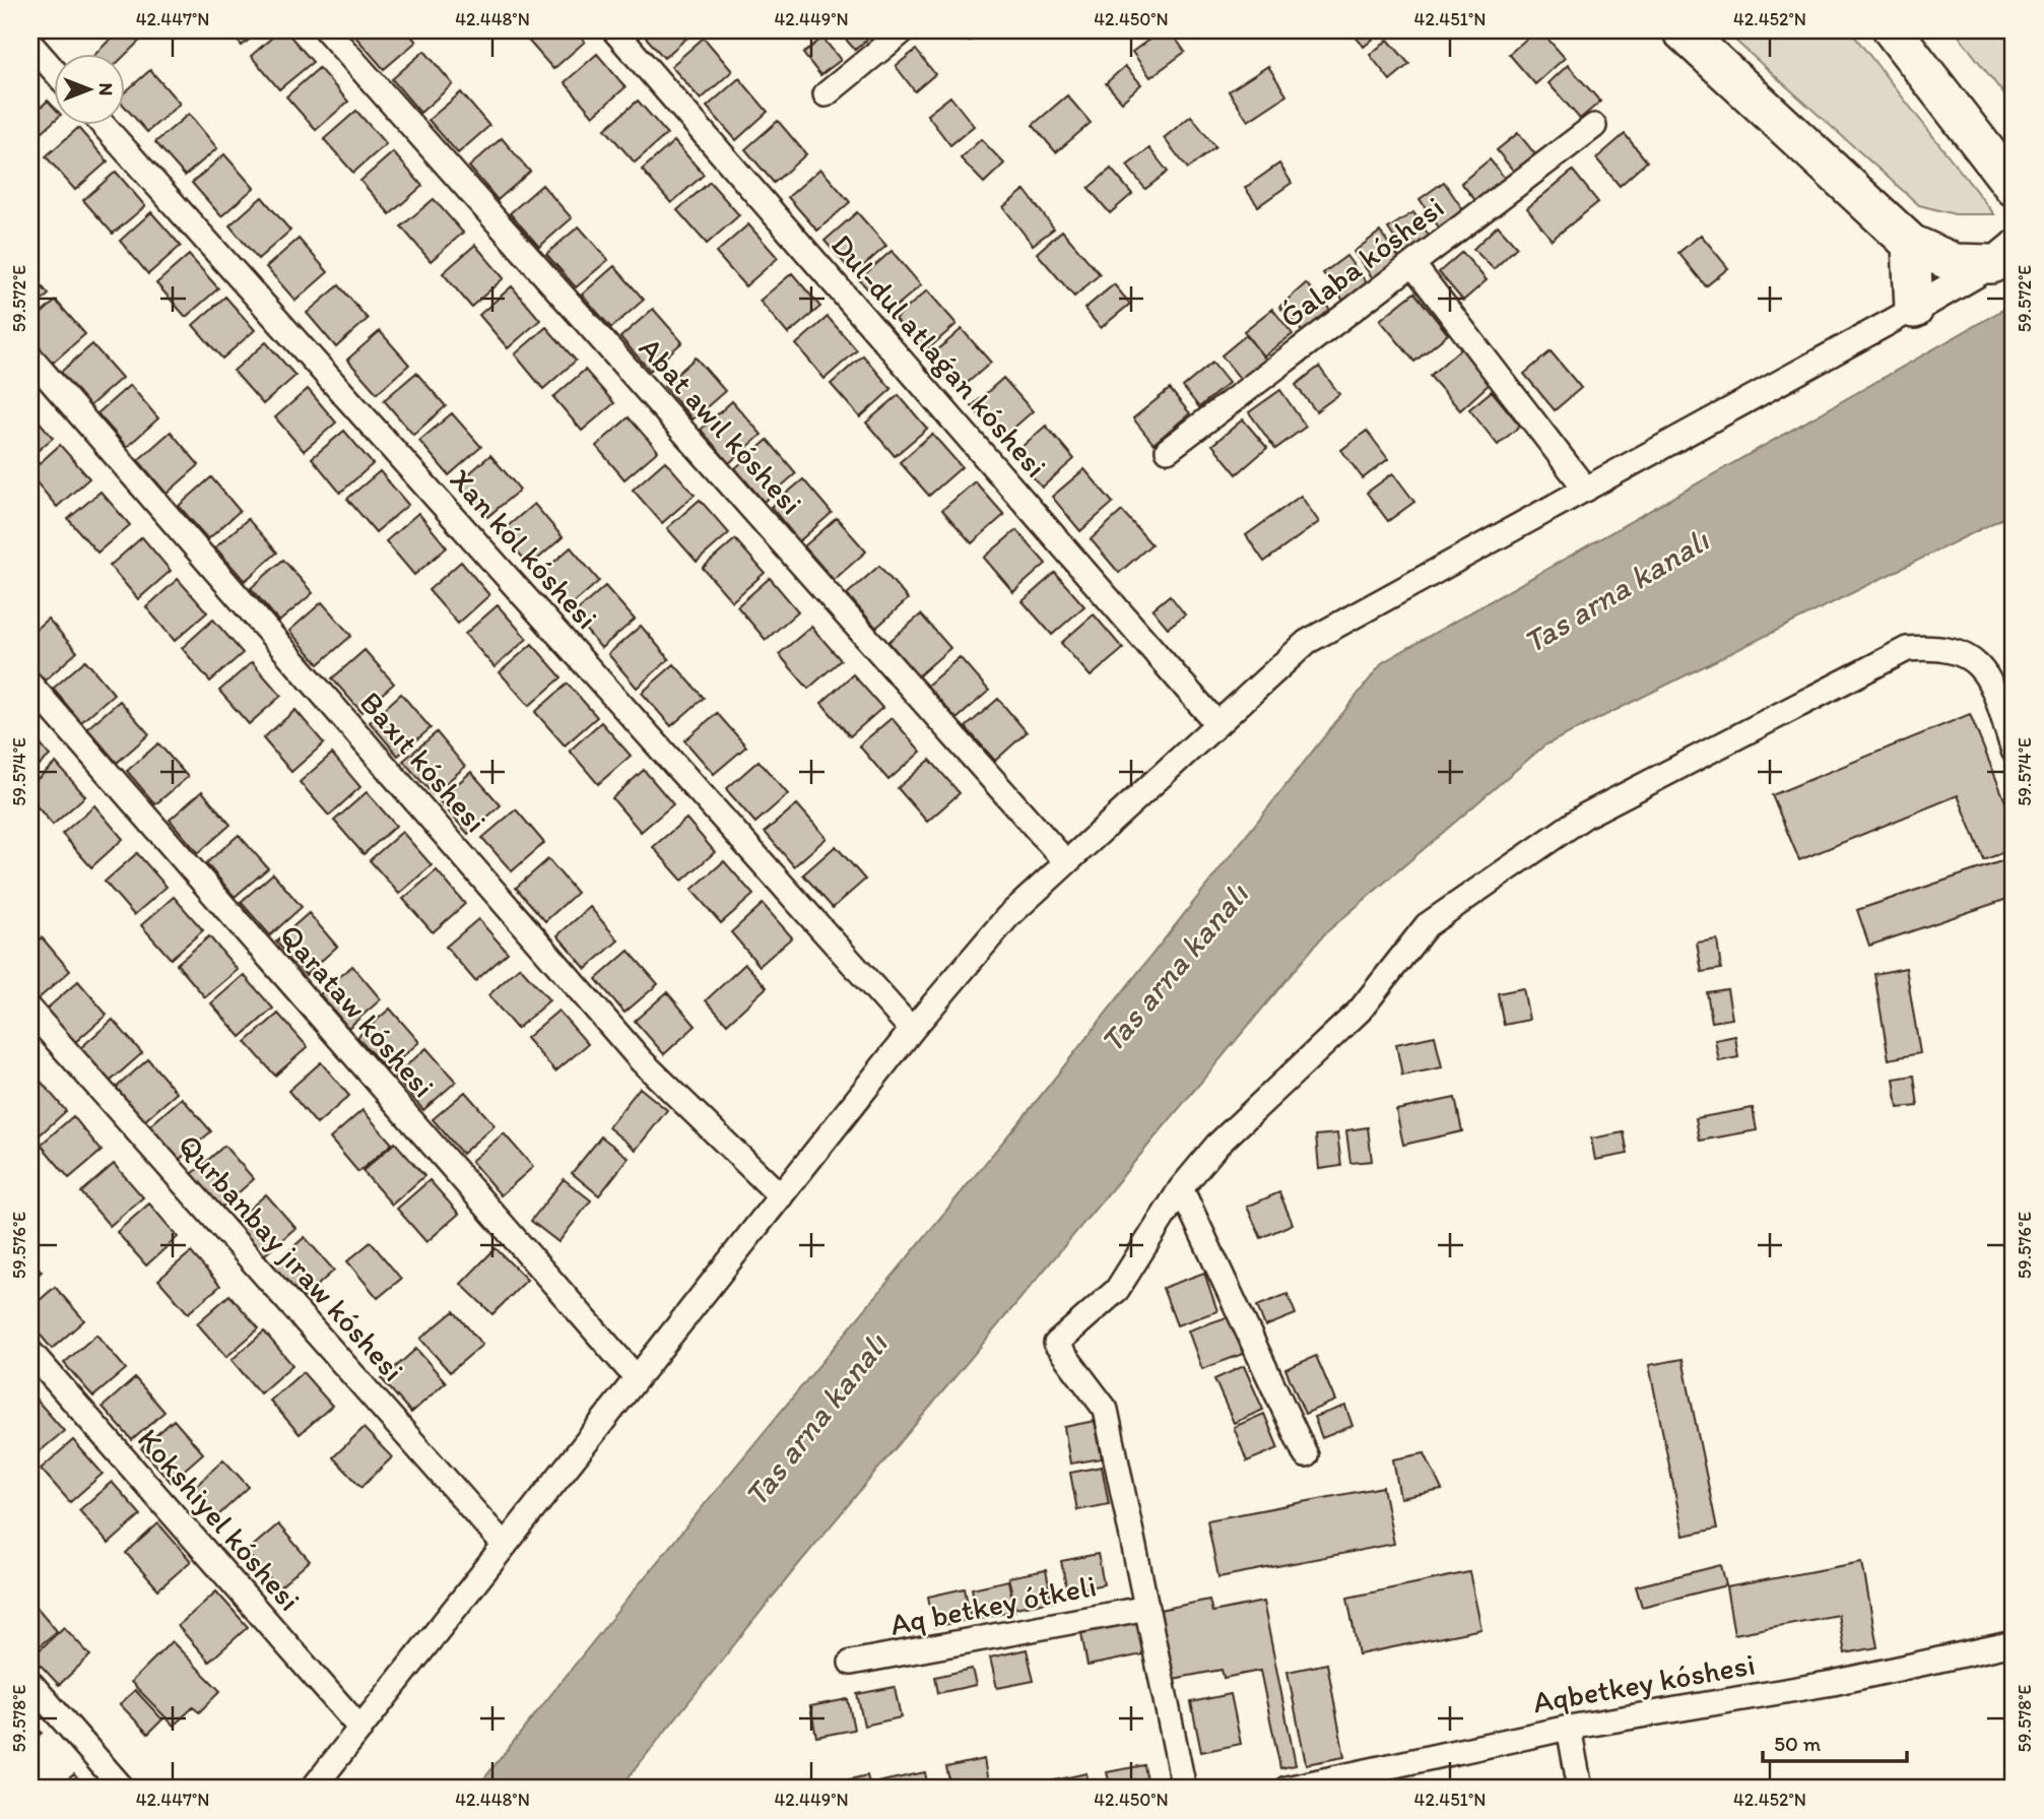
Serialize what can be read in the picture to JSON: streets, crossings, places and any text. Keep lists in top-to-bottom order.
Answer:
{
  "streets": {
    "street": [
      "Ǵalaba kóshesi",
      "Dul-dul atlaǵan kóshesi",
      "Abat awıl kóshesi",
      "Xan kól kóshesi",
      "Baxıt kóshesi",
      "Qarataw kóshesi",
      "Qurbanbay jıraw kóshesi",
      "Kokshiyel kóshesi",
      "Aq betkey ótkeli",
      "Aqbetkey kóshesi"
    ]
  },
  "water": ["Tas arna kanalı"],
  "scale_bar": "50 m",
  "north": "right",
  "coordinates": [
    "42.447°N",
    "42.448°N",
    "42.449°N",
    "42.450°N",
    "42.451°N",
    "42.452°N",
    "59.572°E",
    "59.574°E",
    "59.576°E",
    "59.578°E"
  ]
}
